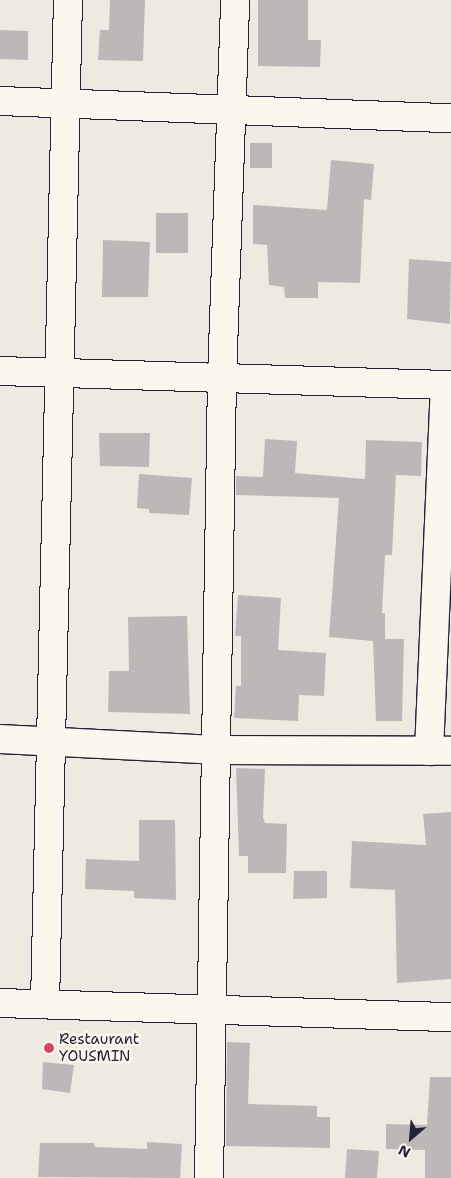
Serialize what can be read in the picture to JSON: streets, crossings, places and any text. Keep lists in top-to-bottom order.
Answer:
{
  "places": ["Restaurant YOUSMIN"],
  "north": "bottom left"
}
